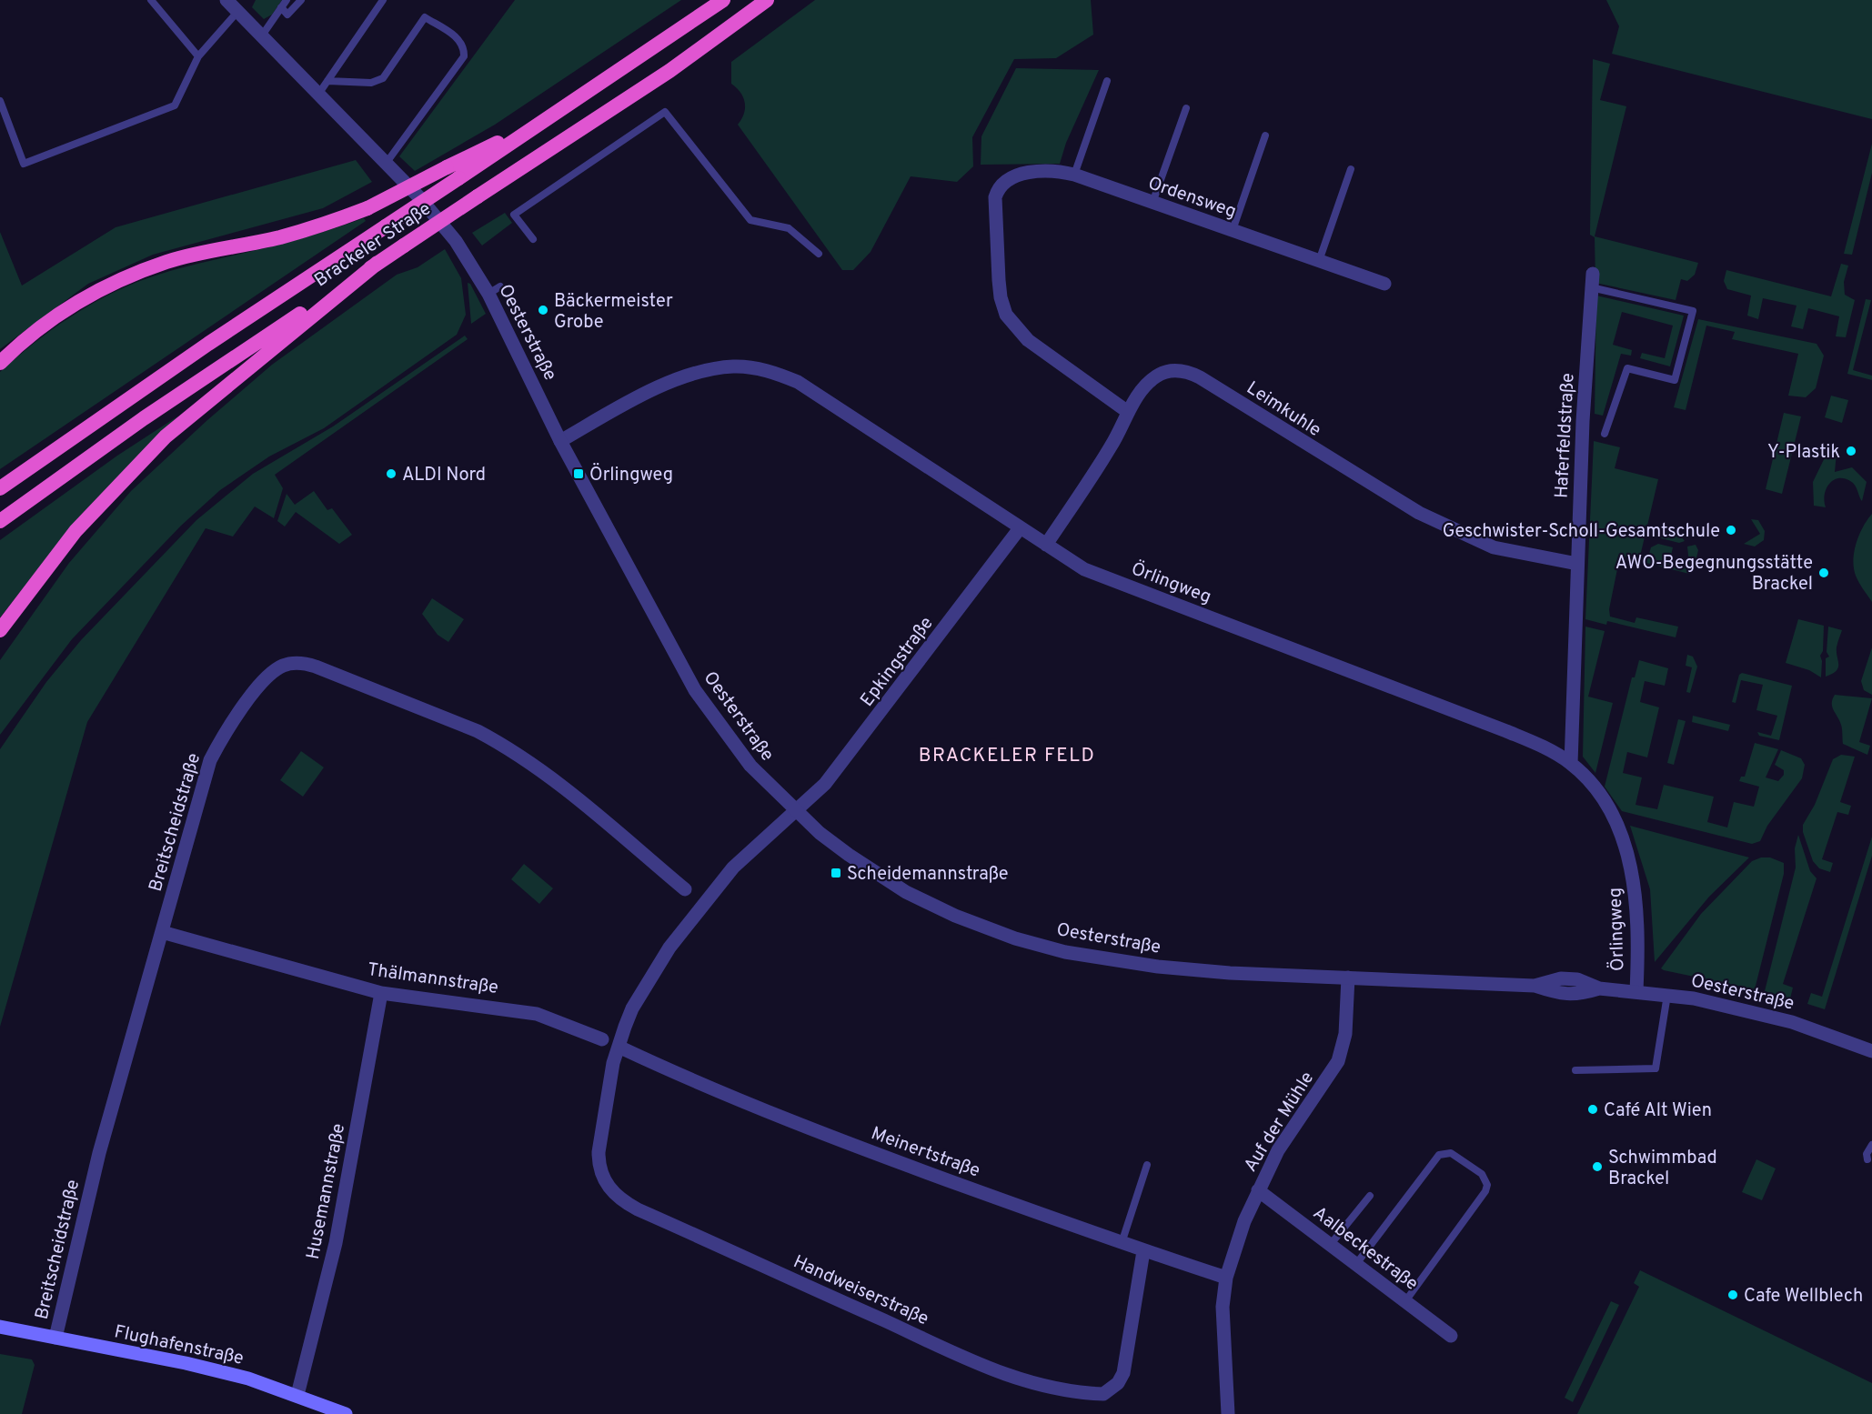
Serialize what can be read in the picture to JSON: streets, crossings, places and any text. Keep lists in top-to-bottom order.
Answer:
{
  "streets": {
    "highway": ["Brackeler Straße"],
    "main road": ["Flughafenstraße"],
    "street": [
      "Ordensweg",
      "Oesterstraße",
      "Leimkuhle",
      "Haferfeldstraße",
      "Örlingweg",
      "Epkingstraße",
      "Breitscheidstraße",
      "Thälmannstraße",
      "Auf der Mühle",
      "Meinertstraße",
      "Husemannstraße",
      "Aalbeckestraße",
      "Handweiserstraße"
    ]
  },
  "crossings": [
    ["Ordensweg", "Leimkuhle"],
    ["Oesterstraße", "Örlingweg"],
    ["Oesterstraße", "Epkingstraße"],
    ["Oesterstraße", "Auf der Mühle"],
    ["Leimkuhle", "Haferfeldstraße"],
    ["Leimkuhle", "Örlingweg"],
    ["Haferfeldstraße", "Örlingweg"],
    ["Örlingweg", "Epkingstraße"],
    ["Breitscheidstraße", "Thälmannstraße"],
    ["Breitscheidstraße", "Flughafenstraße"],
    ["Thälmannstraße", "Husemannstraße"],
    ["Auf der Mühle", "Meinertstraße"],
    ["Auf der Mühle", "Aalbeckestraße"],
    ["Meinertstraße", "Handweiserstraße"],
    ["Husemannstraße", "Flughafenstraße"]
  ],
  "districts": ["BRACKELER FELD"],
  "places": {
    "other": [
      "Bäckermeister Grobe",
      "Y-Plastik",
      "ALDI Nord",
      "Geschwister-Scholl-Gesamtschule",
      "AWO-Begegnungsstätte Brackel",
      "Café Alt Wien",
      "Schwimmbad Brackel",
      "Cafe Wellblech"
    ],
    "transit": ["Örlingweg", "Scheidemannstraße"]
  }
}
